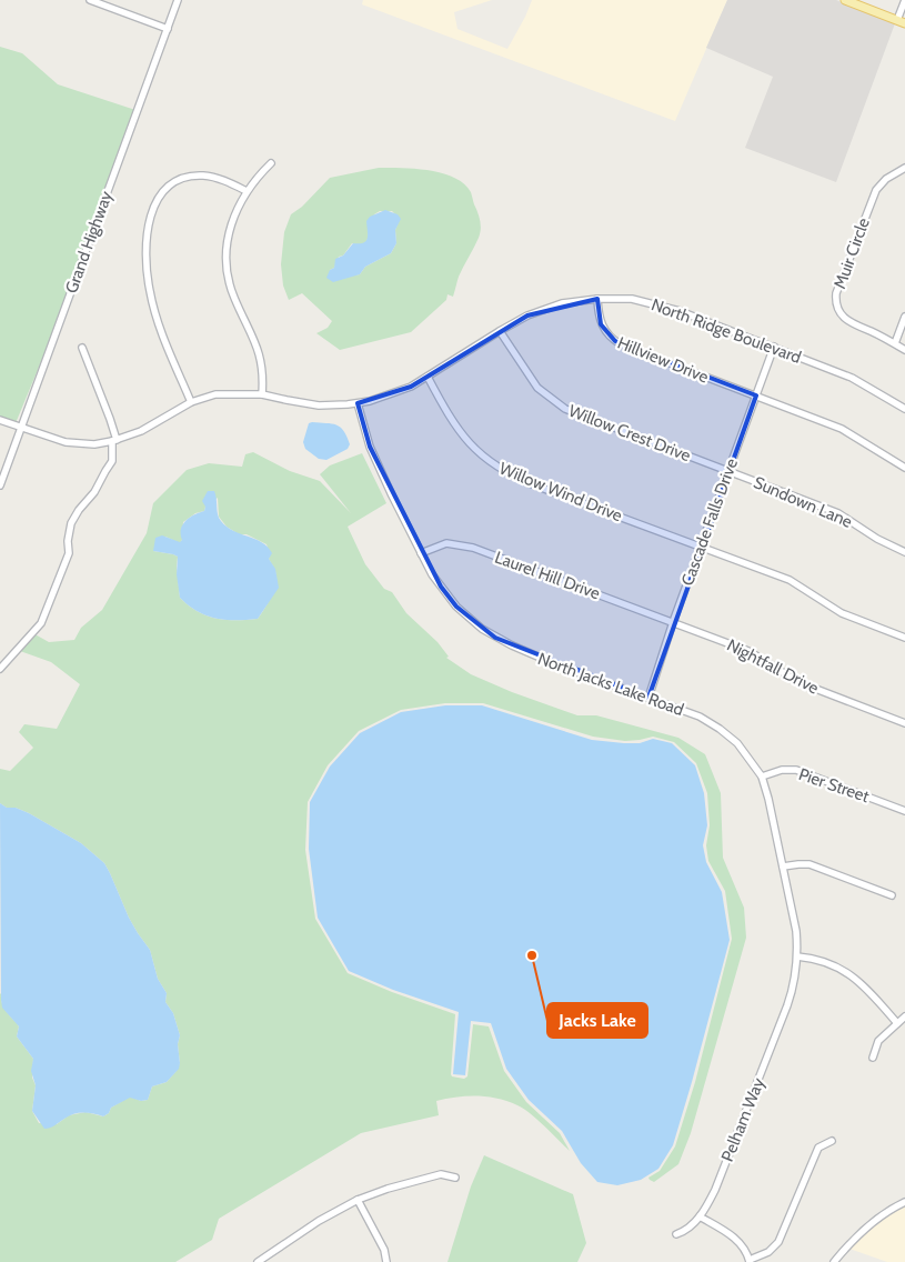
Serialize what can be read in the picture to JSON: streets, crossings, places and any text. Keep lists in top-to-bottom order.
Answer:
{
  "streets": {
    "street": [
      "Grand Highway",
      "Muir Circle",
      "North Ridge Boulevard",
      "Hillview Drive",
      "Willow Crest Drive",
      "Willow Wind Drive",
      "Sundown Lane",
      "Cascade Falls Drive",
      "Laurel Hill Drive",
      "Nightfall Drive",
      "North Jacks Lake Road",
      "Pier Street",
      "Pelham Way"
    ]
  },
  "crossings": [
    ["North Ridge Boulevard", "Hillview Drive"],
    ["North Ridge Boulevard", "Willow Crest Drive"],
    ["North Ridge Boulevard", "Willow Wind Drive"],
    ["North Ridge Boulevard", "Cascade Falls Drive"],
    ["North Ridge Boulevard", "North Jacks Lake Road"],
    ["Hillview Drive", "Cascade Falls Drive"],
    ["Willow Crest Drive", "Sundown Lane"],
    ["Willow Crest Drive", "Cascade Falls Drive"],
    ["Willow Wind Drive", "Cascade Falls Drive"],
    ["Sundown Lane", "Cascade Falls Drive"],
    ["Cascade Falls Drive", "Laurel Hill Drive"],
    ["Cascade Falls Drive", "Nightfall Drive"],
    ["Cascade Falls Drive", "North Jacks Lake Road"],
    ["Laurel Hill Drive", "Nightfall Drive"],
    ["Laurel Hill Drive", "North Jacks Lake Road"],
    ["North Jacks Lake Road", "Pier Street"],
    ["North Jacks Lake Road", "Pelham Way"]
  ],
  "places": ["Jacks Lake"]
}
